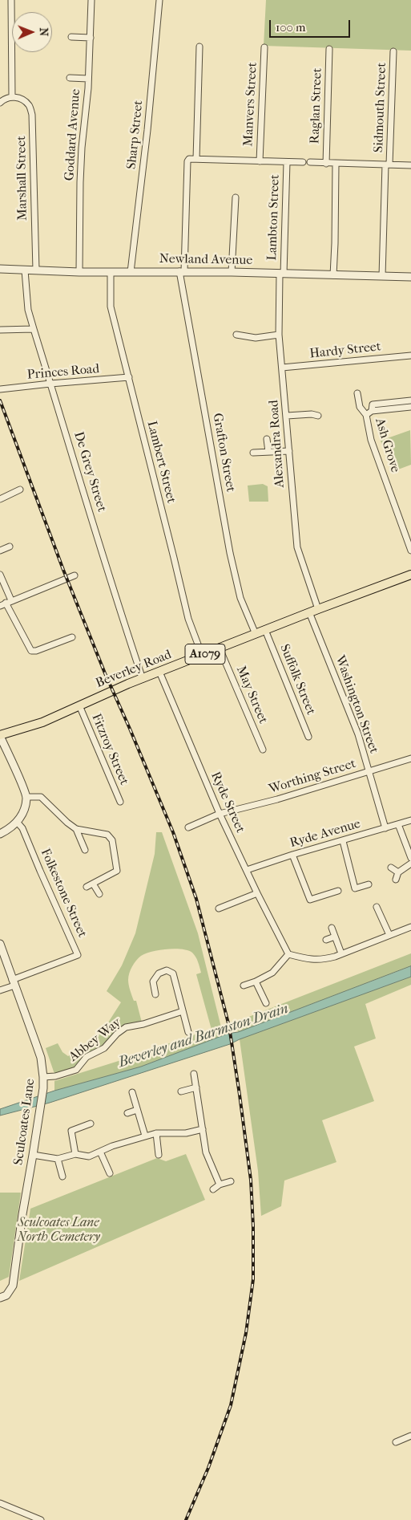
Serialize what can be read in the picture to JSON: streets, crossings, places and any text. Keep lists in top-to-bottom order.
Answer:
{
  "streets": {
    "main road": ["A1079", "Beverley Road"],
    "street": [
      "Manvers Street",
      "Raglan Street",
      "Sidmouth Street",
      "Goddard Avenue",
      "Sharp Street",
      "Marshall Street",
      "Lambton Street",
      "Newland Avenue",
      "Hardy Street",
      "Princes Road",
      "Alexandra Road",
      "Ash Grove",
      "Grafton Street",
      "Lambert Street",
      "De Grey Street",
      "Suffolk Street",
      "May Street",
      "Washington Street",
      "Fitzroy Street",
      "Worthing Street",
      "Ryde Street",
      "Ryde Avenue",
      "Folkestone Street",
      "Abbey Way",
      "Sculcoates Lane"
    ]
  },
  "crossings": [
    ["Sidmouth Street", "Newland Avenue"],
    ["Goddard Avenue", "Newland Avenue"],
    ["Sharp Street", "Newland Avenue"],
    ["Marshall Street", "Newland Avenue"],
    ["Lambton Street", "Newland Avenue"],
    ["Lambton Street", "Alexandra Road"],
    ["Newland Avenue", "Alexandra Road"],
    ["Newland Avenue", "Grafton Street"],
    ["Newland Avenue", "Lambert Street"],
    ["Newland Avenue", "De Grey Street"],
    ["Hardy Street", "Alexandra Road"],
    ["Princes Road", "Lambert Street"],
    ["Princes Road", "De Grey Street"],
    ["Alexandra Road", "Beverley Road"],
    ["Grafton Street", "Beverley Road"],
    ["Lambert Street", "Beverley Road"],
    ["De Grey Street", "Beverley Road"],
    ["Beverley Road", "Suffolk Street"],
    ["Beverley Road", "May Street"],
    ["Beverley Road", "Washington Street"],
    ["Beverley Road", "Fitzroy Street"],
    ["Beverley Road", "Ryde Street"],
    ["Washington Street", "Worthing Street"],
    ["Washington Street", "Ryde Avenue"],
    ["Worthing Street", "Ryde Street"],
    ["Ryde Street", "Ryde Avenue"],
    ["Folkestone Street", "Sculcoates Lane"],
    ["Abbey Way", "Sculcoates Lane"]
  ],
  "water": ["Beverley and Barmston Drain"],
  "parks": ["Sculcoates Lane North Cemetery"],
  "scale_bar": "100 m",
  "north": "right"
}
